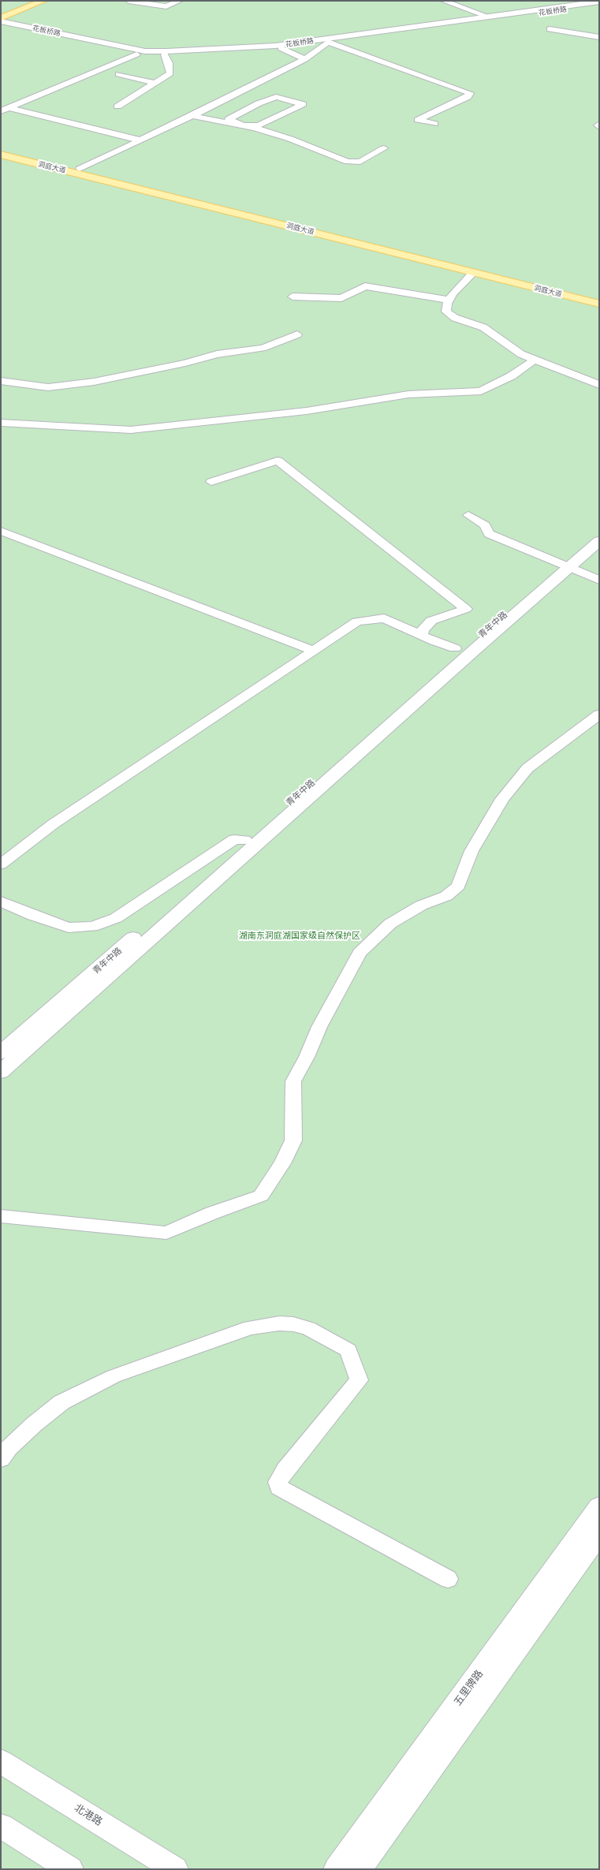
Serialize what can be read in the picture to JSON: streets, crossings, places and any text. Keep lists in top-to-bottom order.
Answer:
{
  "streets": {
    "main road": [
      "花板桥路",
      "洞庭大道",
      "青年中路",
      "五里牌路",
      "北港路"
    ]
  },
  "parks": ["湖南东洞庭湖国家级自然保护区"]
}
